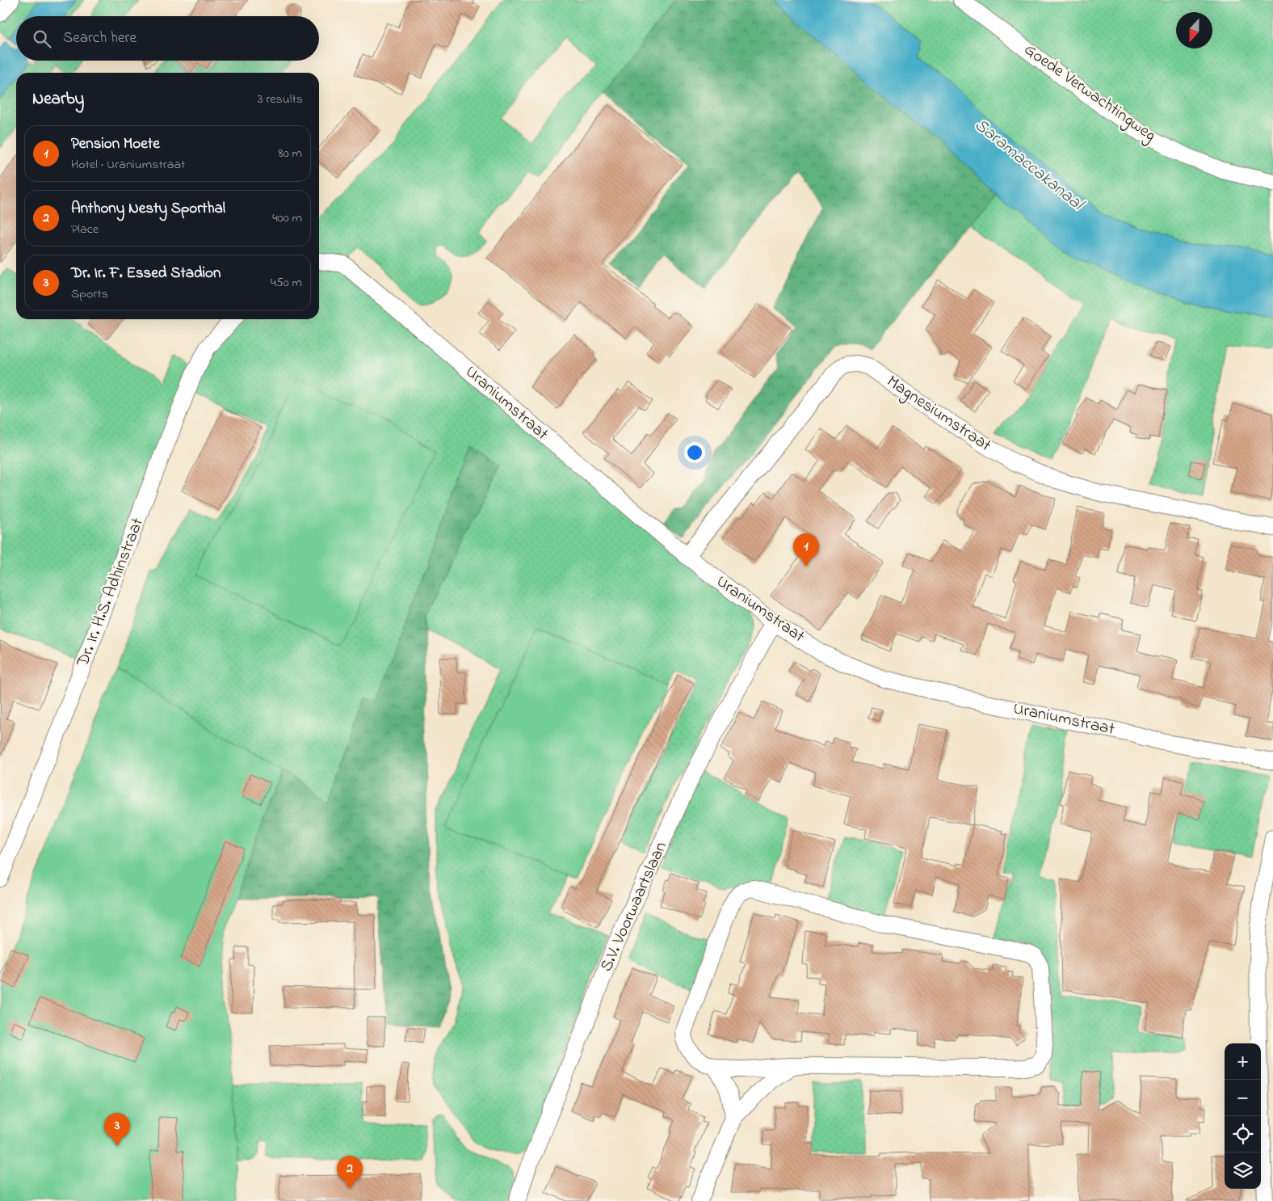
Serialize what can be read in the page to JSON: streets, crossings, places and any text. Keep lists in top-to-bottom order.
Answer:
{
  "streets": {
    "street": [
      "Goede Verwachtingweg",
      "Uraniumstraat",
      "Magnesiumstraat",
      "Dr. Ir. H.S. Adhinstraat",
      "S.V. Voorwaartslaan"
    ]
  },
  "crossings": [
    ["Uraniumstraat", "Magnesiumstraat"],
    ["Uraniumstraat", "S.V. Voorwaartslaan"]
  ],
  "water": ["Saramaccakanaal"],
  "north": "bottom",
  "page": {
    "search": "Search here",
    "heading": ["Nearby", "3 results"],
    "list": [
      {
        "mark": "1",
        "name": "Pension Moete",
        "note": "Hotel · Uraniumstraat",
        "value": "80 m"
      },
      {
        "mark": "2",
        "name": "Anthony Nesty Sporthal",
        "note": "Place",
        "value": "400 m"
      },
      {
        "mark": "3",
        "name": "Dr. Ir. F. Essed Stadion",
        "note": "Sports",
        "value": "450 m"
      }
    ],
    "pins": ["1", "3", "2"],
    "map_buttons": ["+", "−"]
  }
}
